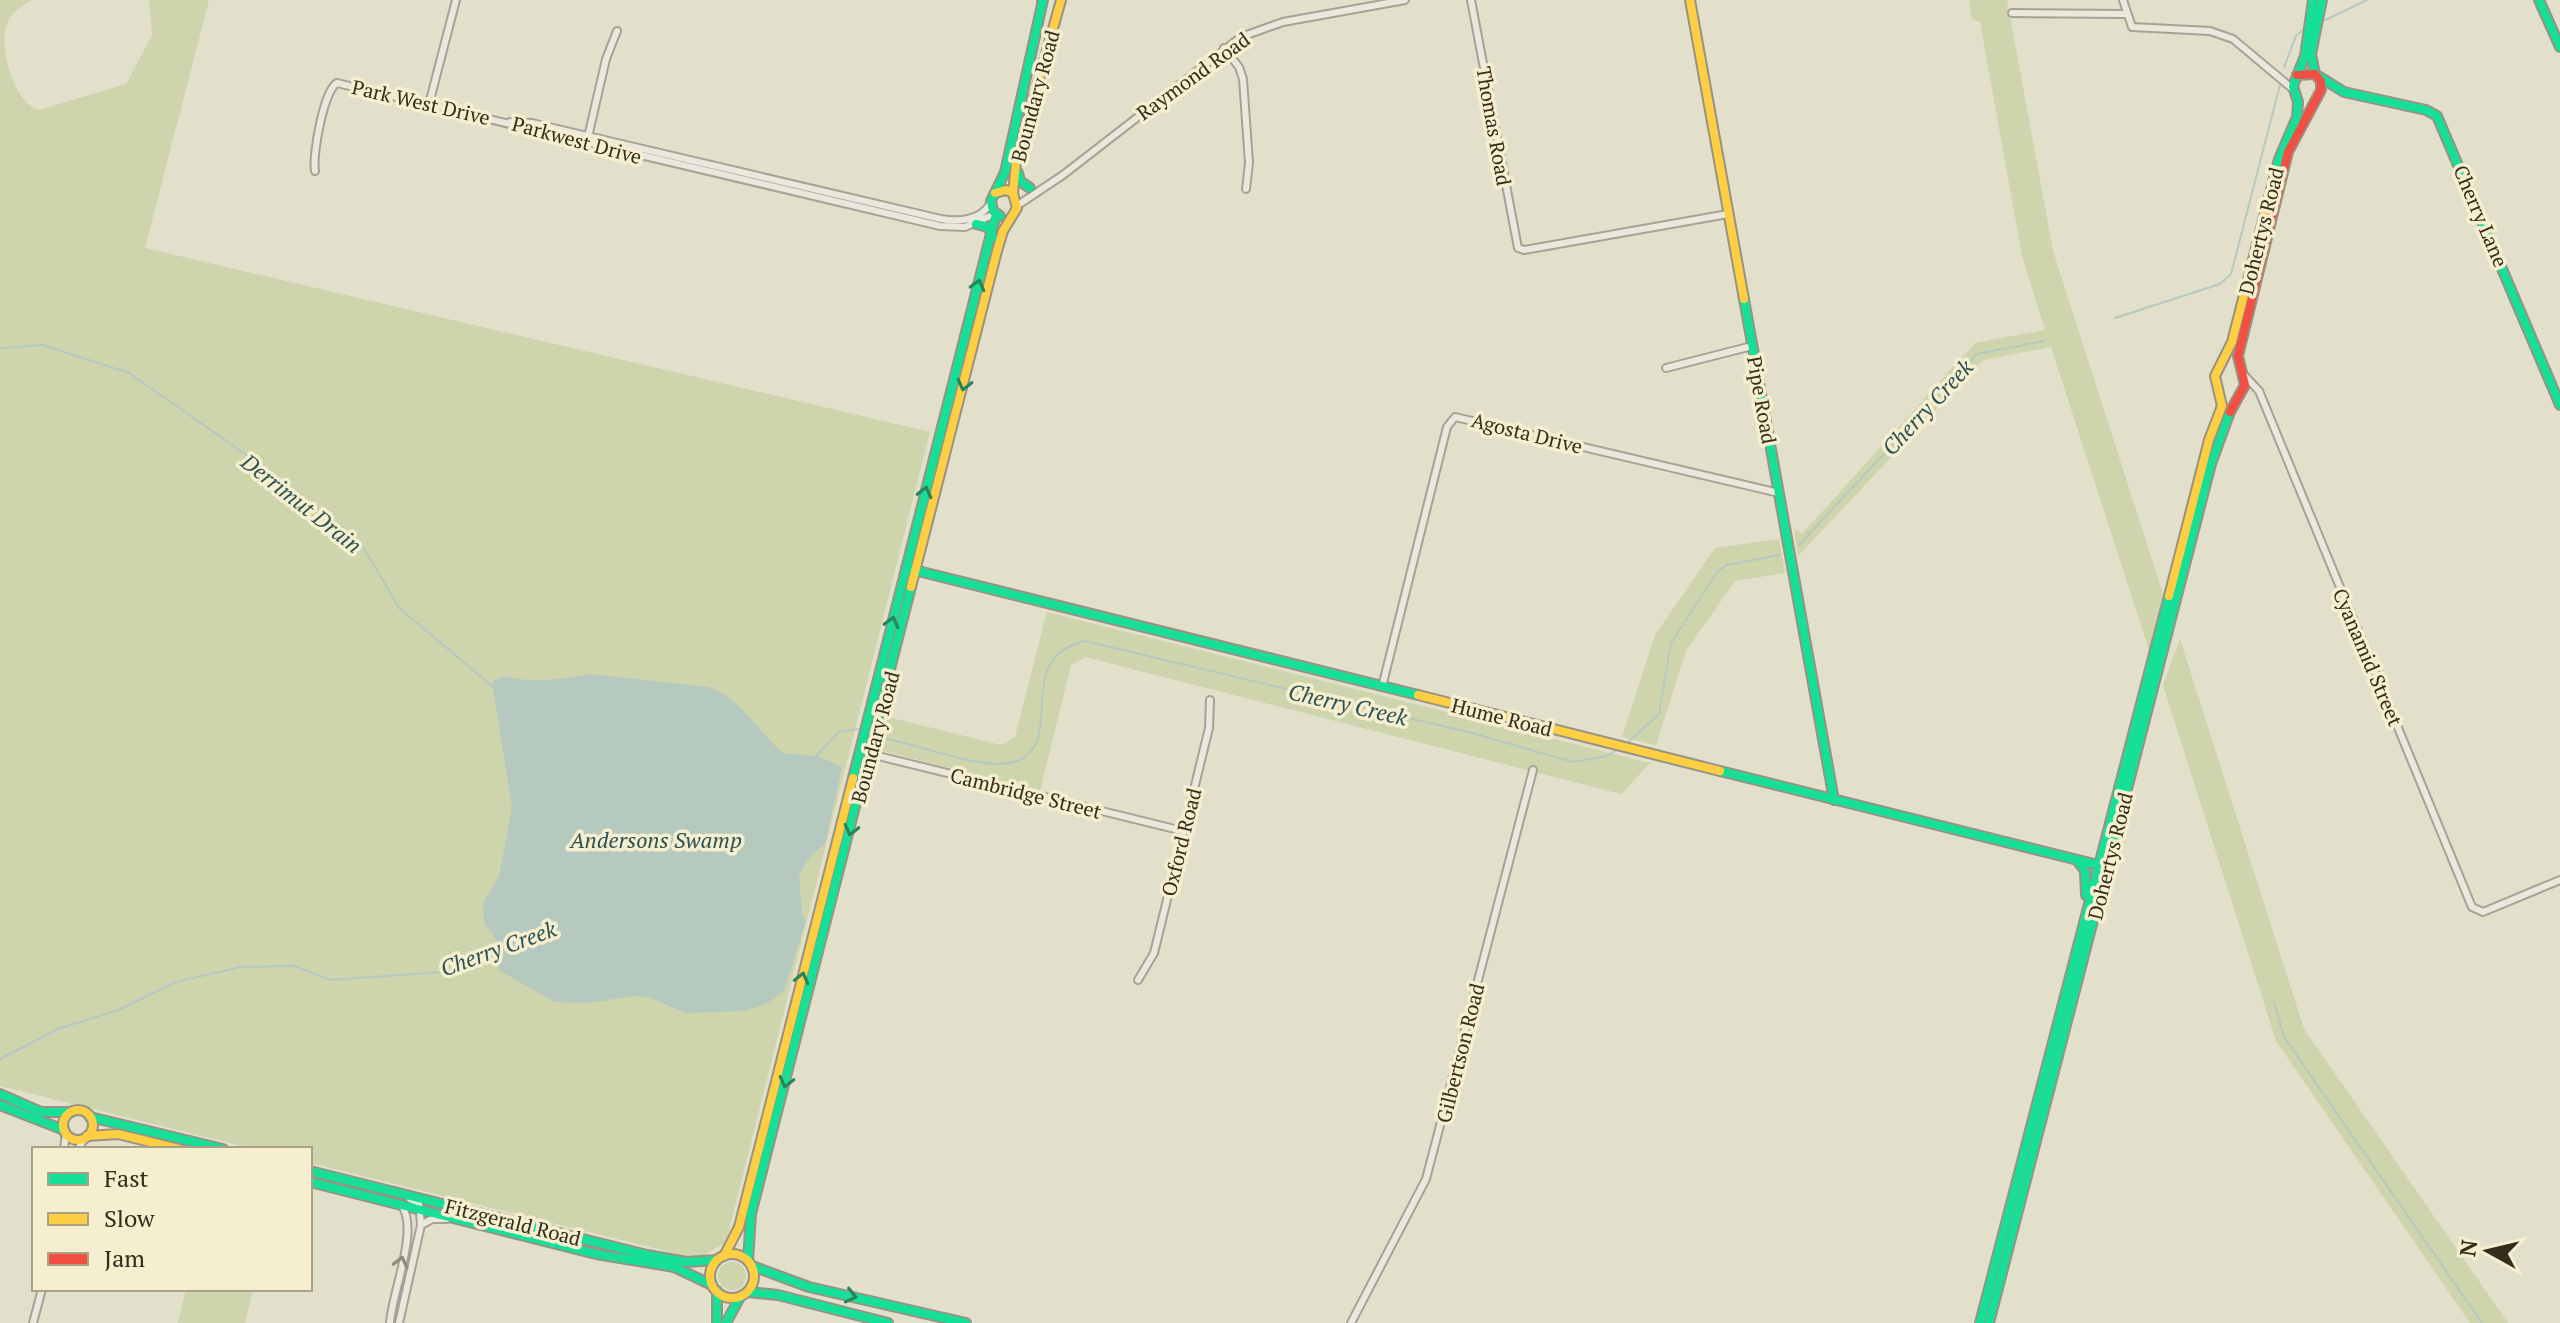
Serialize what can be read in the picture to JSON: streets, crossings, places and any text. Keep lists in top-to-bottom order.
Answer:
{
  "streets": {
    "main road": [
      "Boundary Road",
      "Cherry Lane",
      "Dohertys Road",
      "Pipe Road",
      "Hume Road",
      "Fitzgerald Road"
    ],
    "street": [
      "Raymond Road",
      "Park West Drive",
      "Thomas Road",
      "Parkwest Drive",
      "Agosta Drive",
      "Cyanamid Street",
      "Cambridge Street",
      "Oxford Road",
      "Gilbertson Road"
    ]
  },
  "crossings": [
    ["Raymond Road", "Boundary Road"],
    ["Raymond Road", "Parkwest Drive"],
    ["Boundary Road", "Parkwest Drive"],
    ["Boundary Road", "Hume Road"],
    ["Boundary Road", "Cambridge Street"],
    ["Boundary Road", "Fitzgerald Road"],
    ["Park West Drive", "Parkwest Drive"],
    ["Thomas Road", "Pipe Road"],
    ["Cherry Lane", "Dohertys Road"],
    ["Dohertys Road", "Cyanamid Street"],
    ["Dohertys Road", "Hume Road"],
    ["Pipe Road", "Agosta Drive"],
    ["Pipe Road", "Hume Road"],
    ["Agosta Drive", "Hume Road"],
    ["Cambridge Street", "Oxford Road"]
  ],
  "water": ["Cherry Creek", "Derrimut Drain", "Andersons Swamp"],
  "legend": ["Fast", "Slow", "Jam"],
  "north": "left"
}
